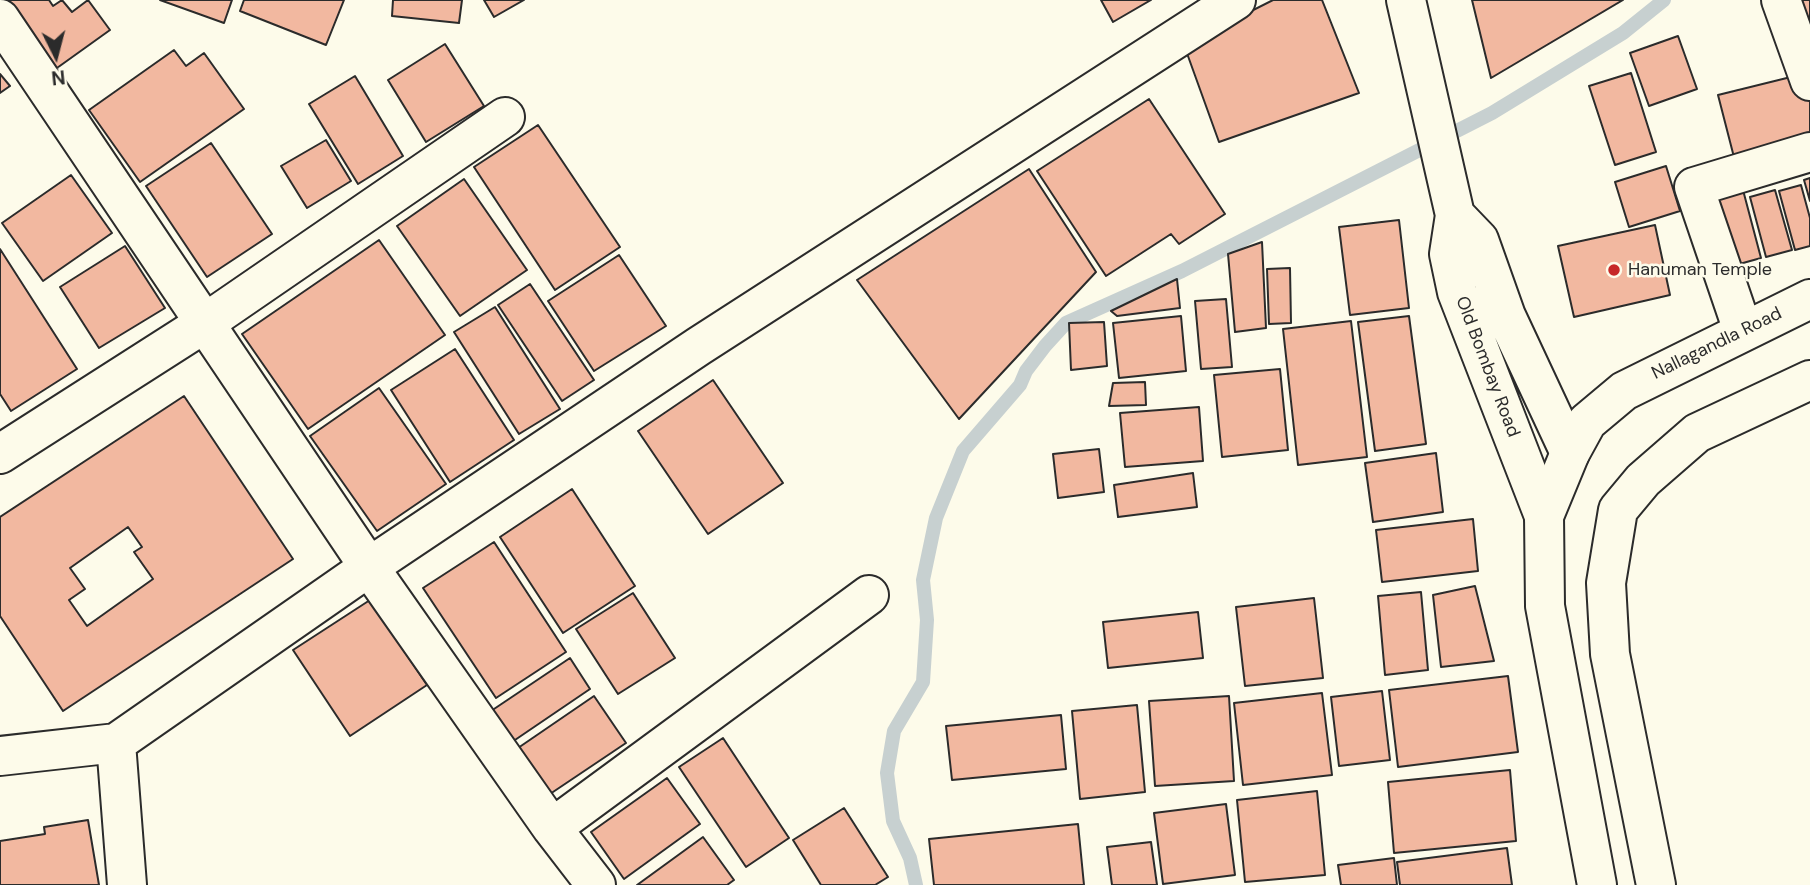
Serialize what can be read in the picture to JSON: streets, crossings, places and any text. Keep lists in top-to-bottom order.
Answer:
{
  "streets": {
    "street": ["Nallagandla Road", "Old Bombay Road"]
  },
  "crossings": [
    ["Nallagandla Road", "Old Bombay Road"]
  ],
  "places": ["Hanuman Temple"],
  "north": "bottom"
}
